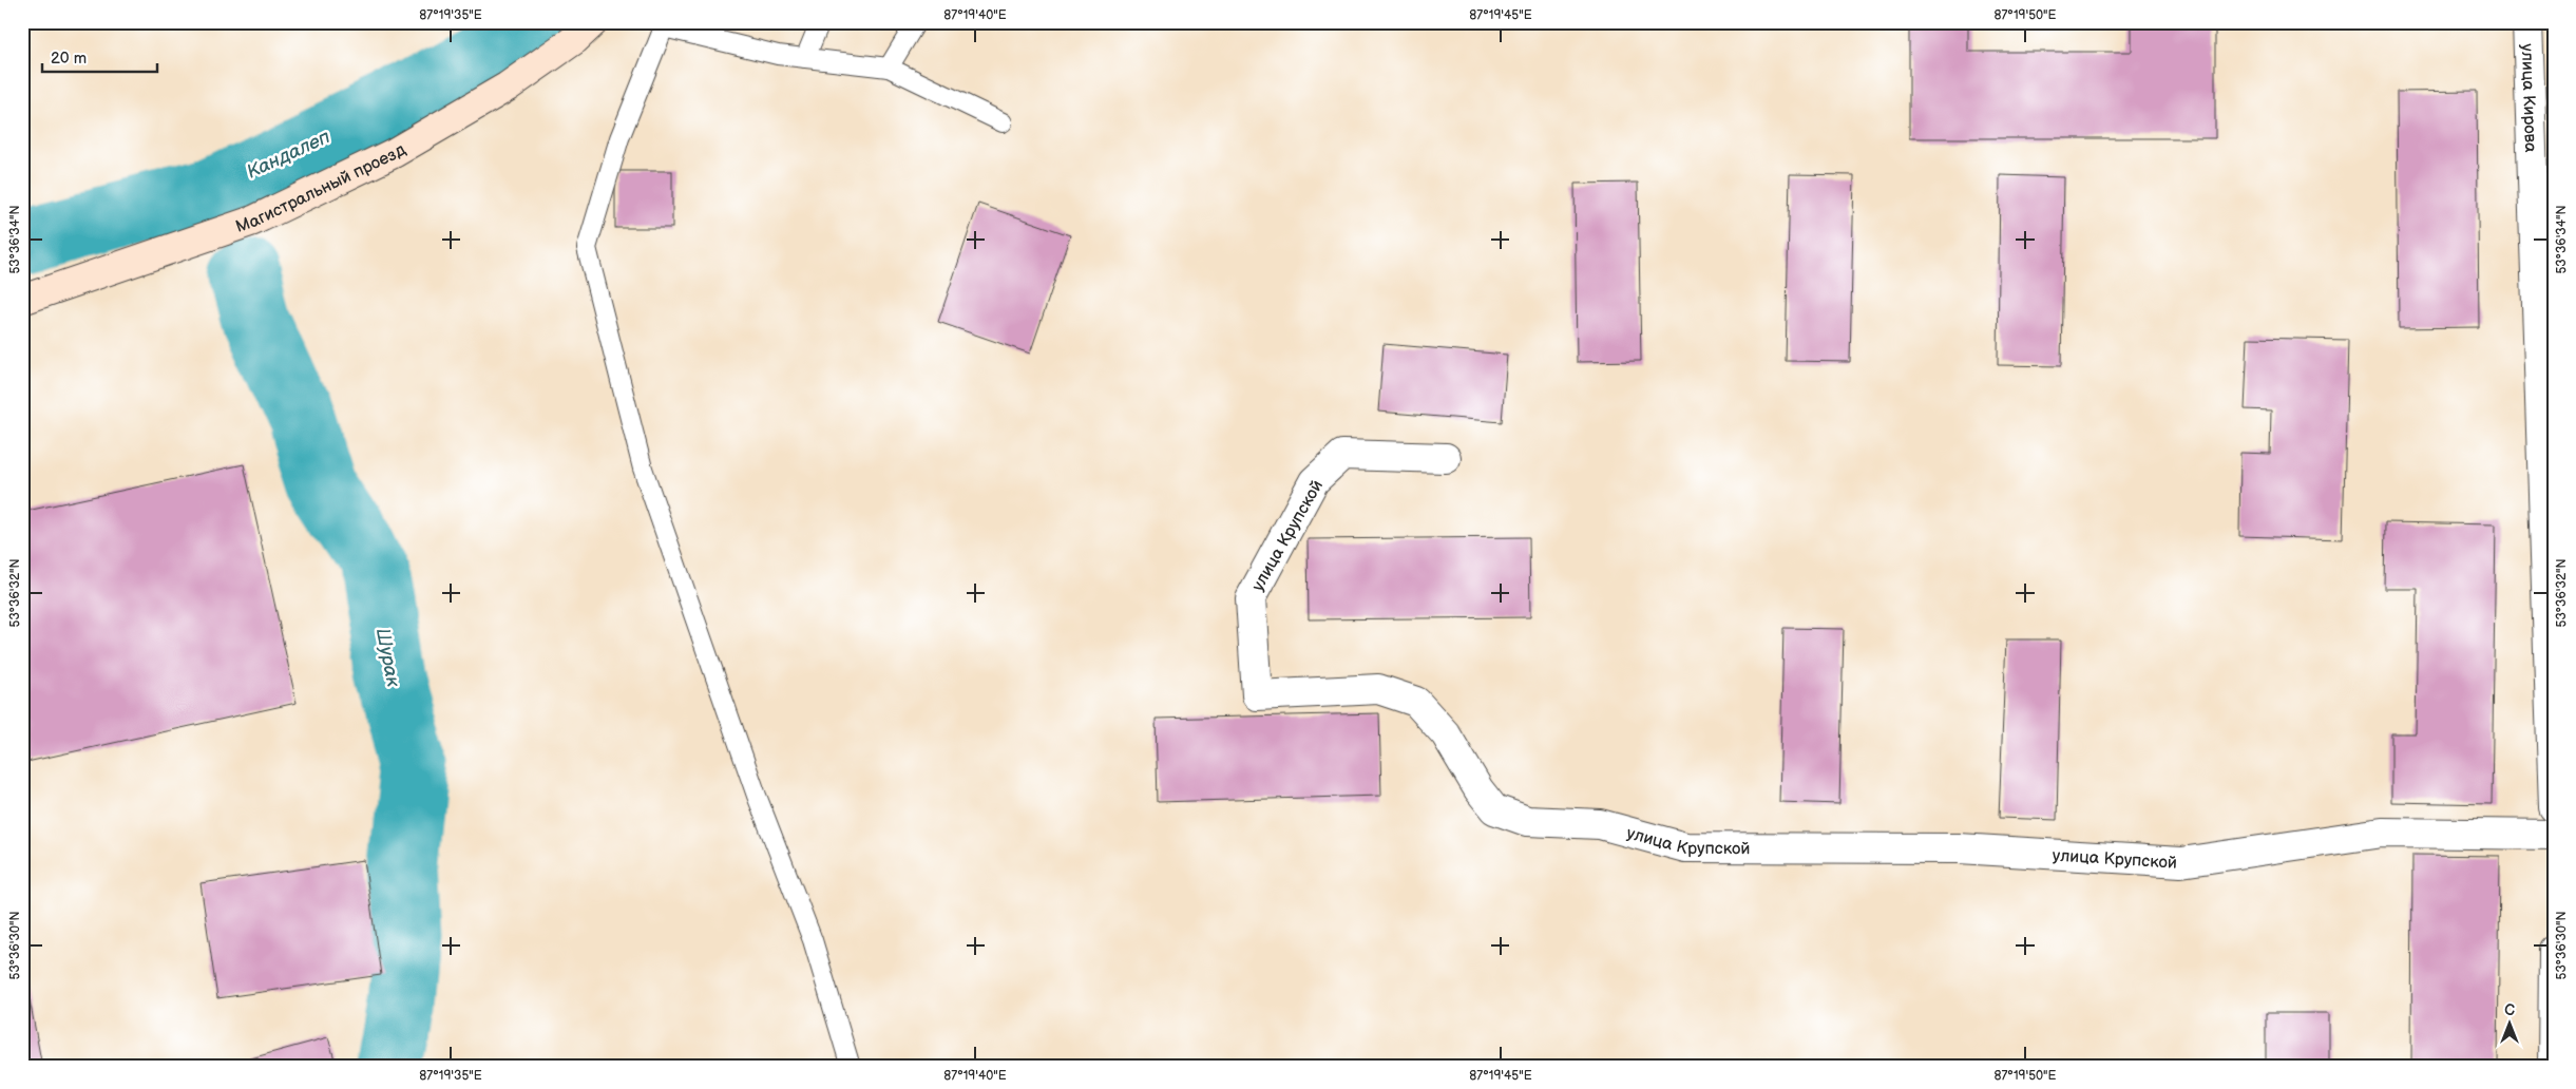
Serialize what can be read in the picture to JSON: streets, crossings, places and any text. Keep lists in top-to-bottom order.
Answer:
{
  "streets": {
    "main road": ["Магистральный проезд"],
    "street": ["улица Кирова", "улица Крупской"]
  },
  "water": ["Кандалеп", "Шурак"],
  "scale_bar": "20 m",
  "north": "top",
  "coordinates": [
    "87°19'35\"E",
    "87°19'40\"E",
    "87°19'45\"E",
    "87°19'50\"E",
    "53°36'34\"N",
    "53°36'32\"N",
    "53°36'30\"N"
  ]
}
